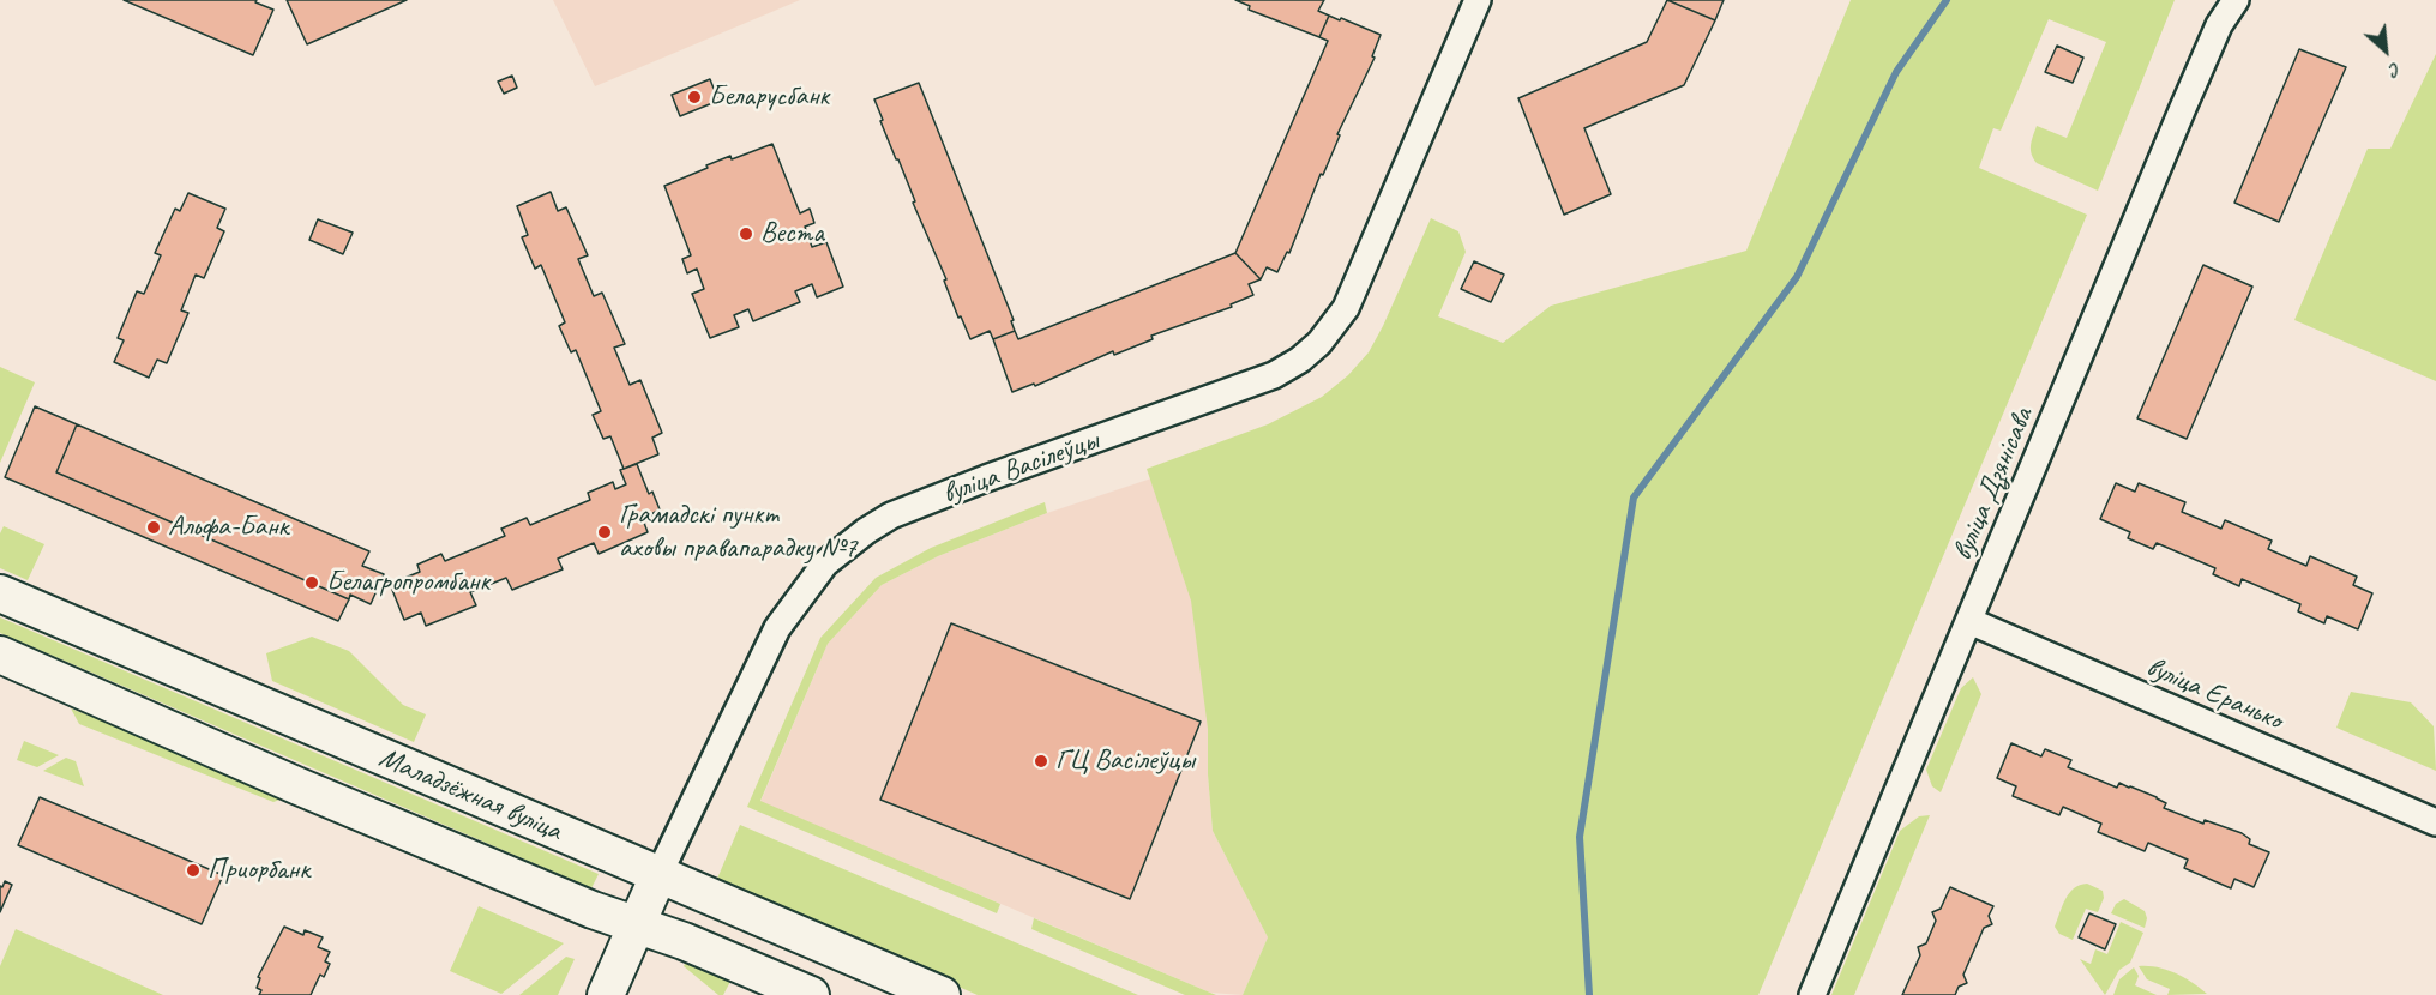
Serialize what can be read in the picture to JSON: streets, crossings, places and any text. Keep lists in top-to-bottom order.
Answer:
{
  "streets": {
    "main road": ["вуліца Васілеўцы", "Маладзёжная вуліца"],
    "street": ["вуліца Дзянісава", "вуліца Еранько"]
  },
  "crossings": [
    ["вуліца Васілеўцы", "Маладзёжная вуліца"],
    ["вуліца Дзянісава", "вуліца Еранько"]
  ],
  "places": [
    "Беларусбанк",
    "Веста",
    "Альфа-Банк",
    "Грамадскі пункт аховы правапарадку №7",
    "Белагропромбанк",
    "ГЦ Васілеўцы",
    "Приорбанк"
  ],
  "north": "bottom right"
}
